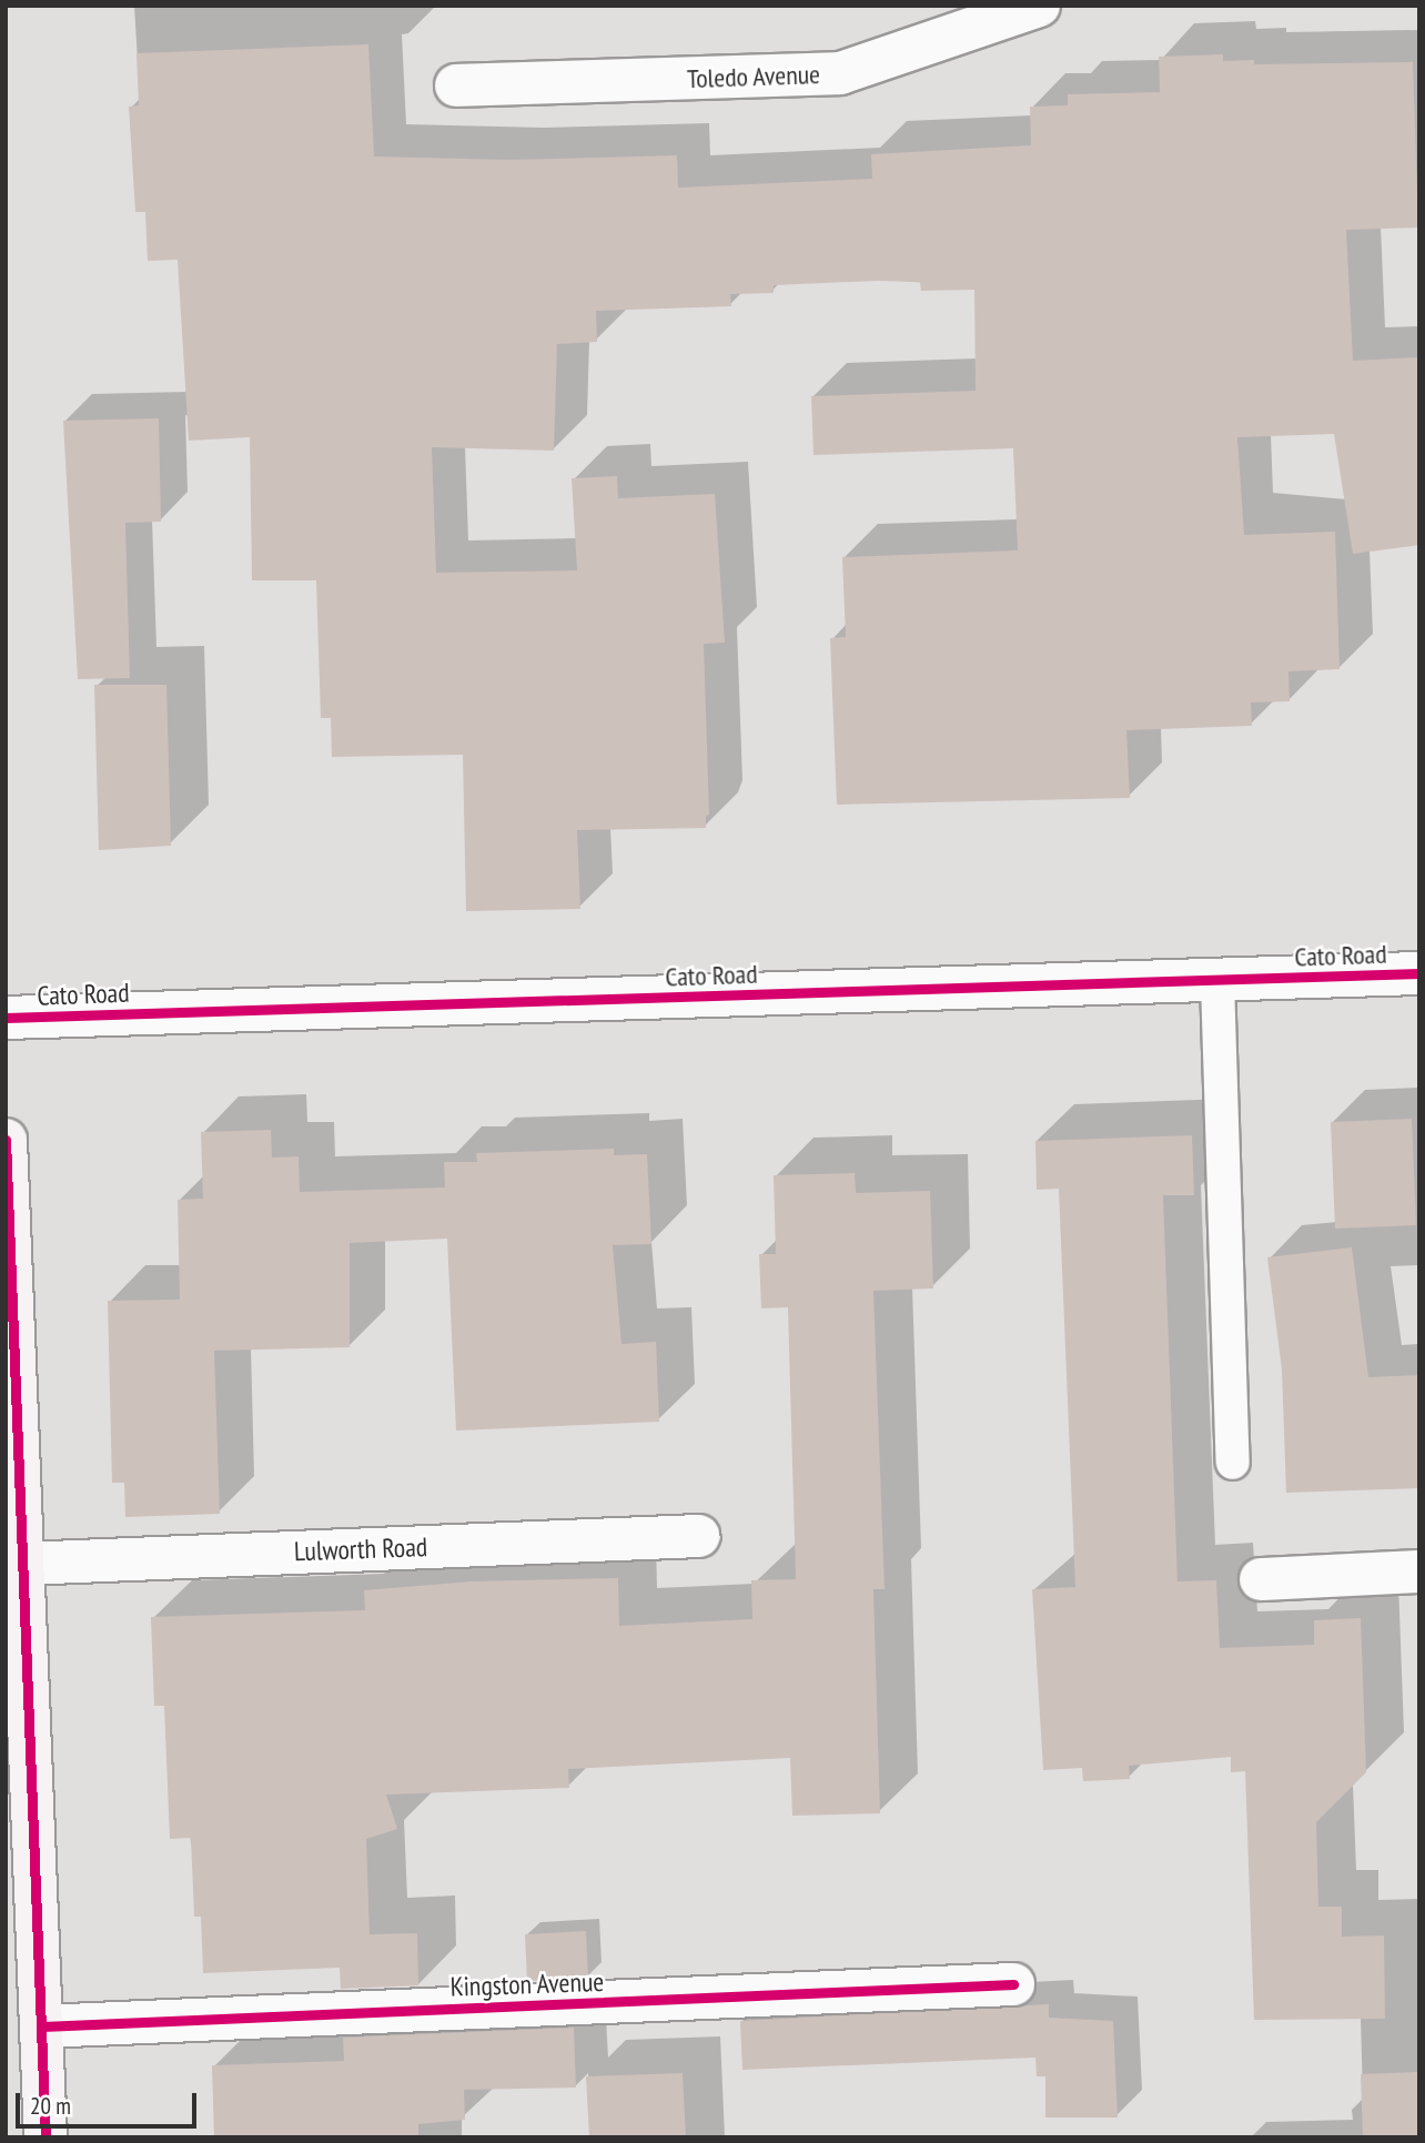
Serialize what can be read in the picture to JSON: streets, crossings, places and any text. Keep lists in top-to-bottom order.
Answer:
{
  "streets": {
    "street": [
      "Toledo Avenue",
      "Cato Road",
      "Lulworth Road",
      "Kingston Avenue"
    ]
  },
  "scale_bar": "20 m"
}
